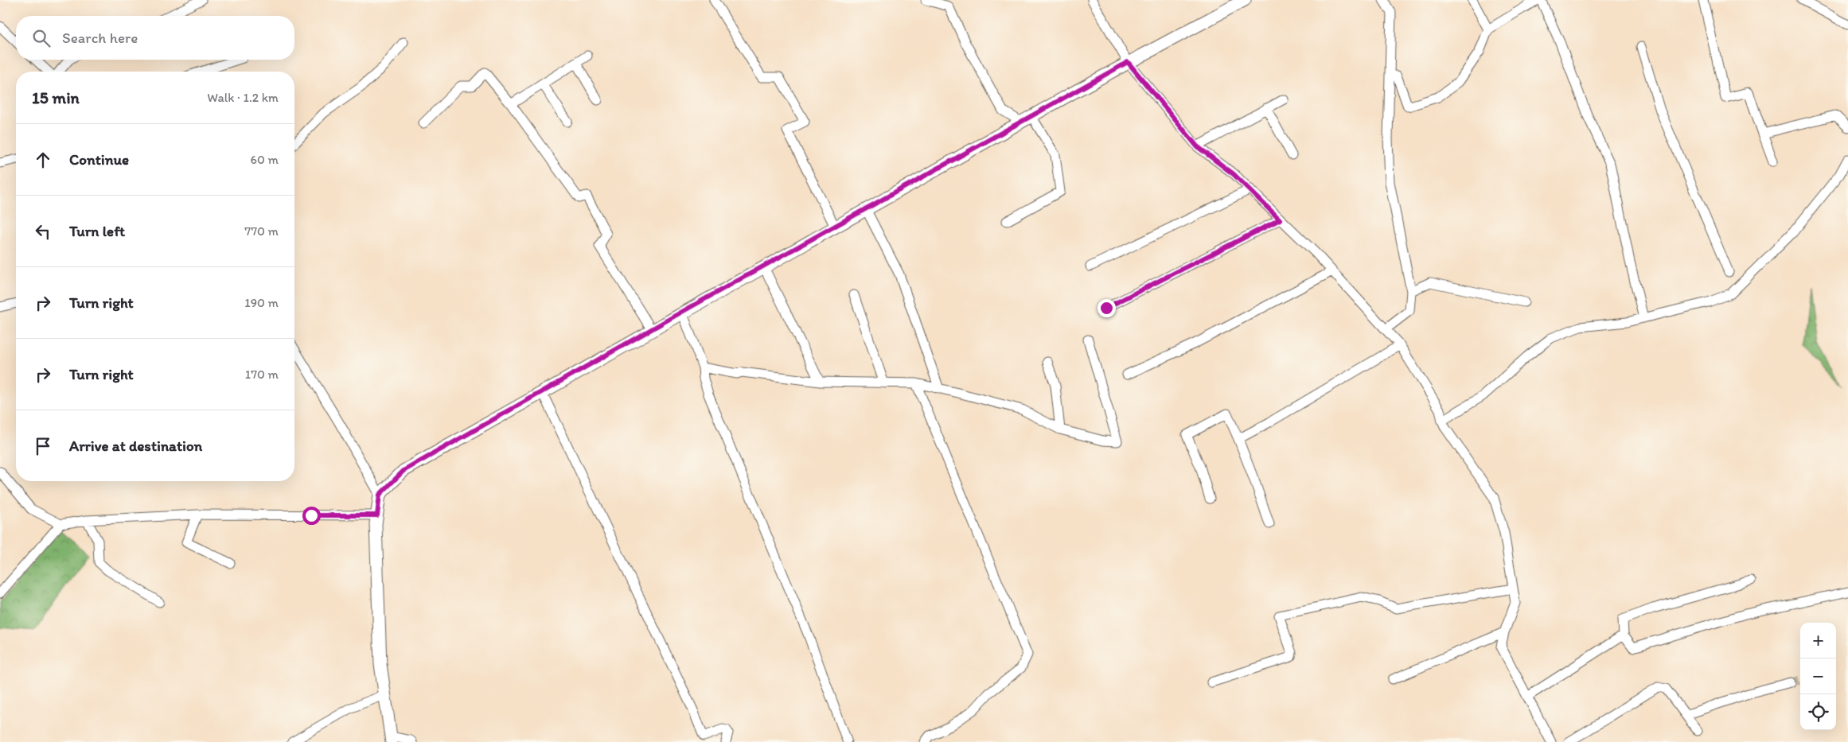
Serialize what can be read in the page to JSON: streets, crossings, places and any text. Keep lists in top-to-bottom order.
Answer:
{
  "page": {
    "search": "Search here",
    "heading": ["15 min", "Walk · 1.2 km"],
    "list": [
      ["Continue", "60 m"],
      ["Turn left", "770 m"],
      ["Turn right", "190 m"],
      ["Turn right", "170 m"],
      "Arrive at destination"
    ],
    "map_buttons": ["+", "−"]
  }
}
